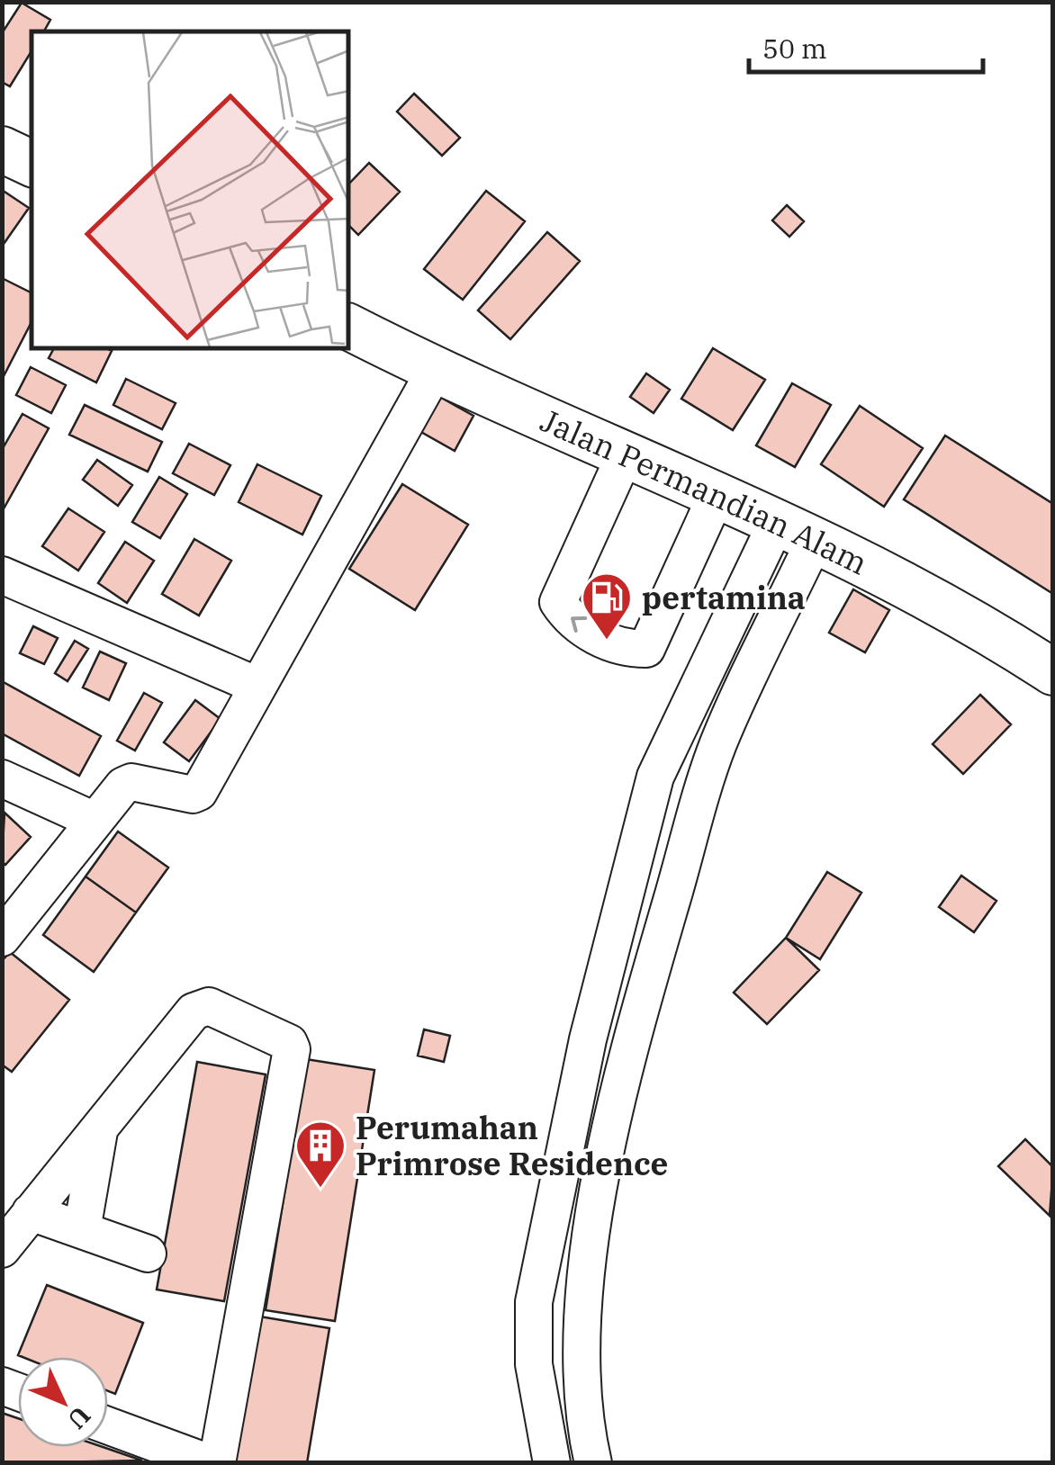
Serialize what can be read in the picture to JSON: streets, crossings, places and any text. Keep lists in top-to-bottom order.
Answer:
{
  "streets": {
    "main road": ["Jalan Permandian Alam"]
  },
  "places": {
    "fuel station": ["pertamina"],
    "building": ["Perumahan Primrose Residence"]
  },
  "scale_bar": "50 m",
  "north": "bottom right"
}
